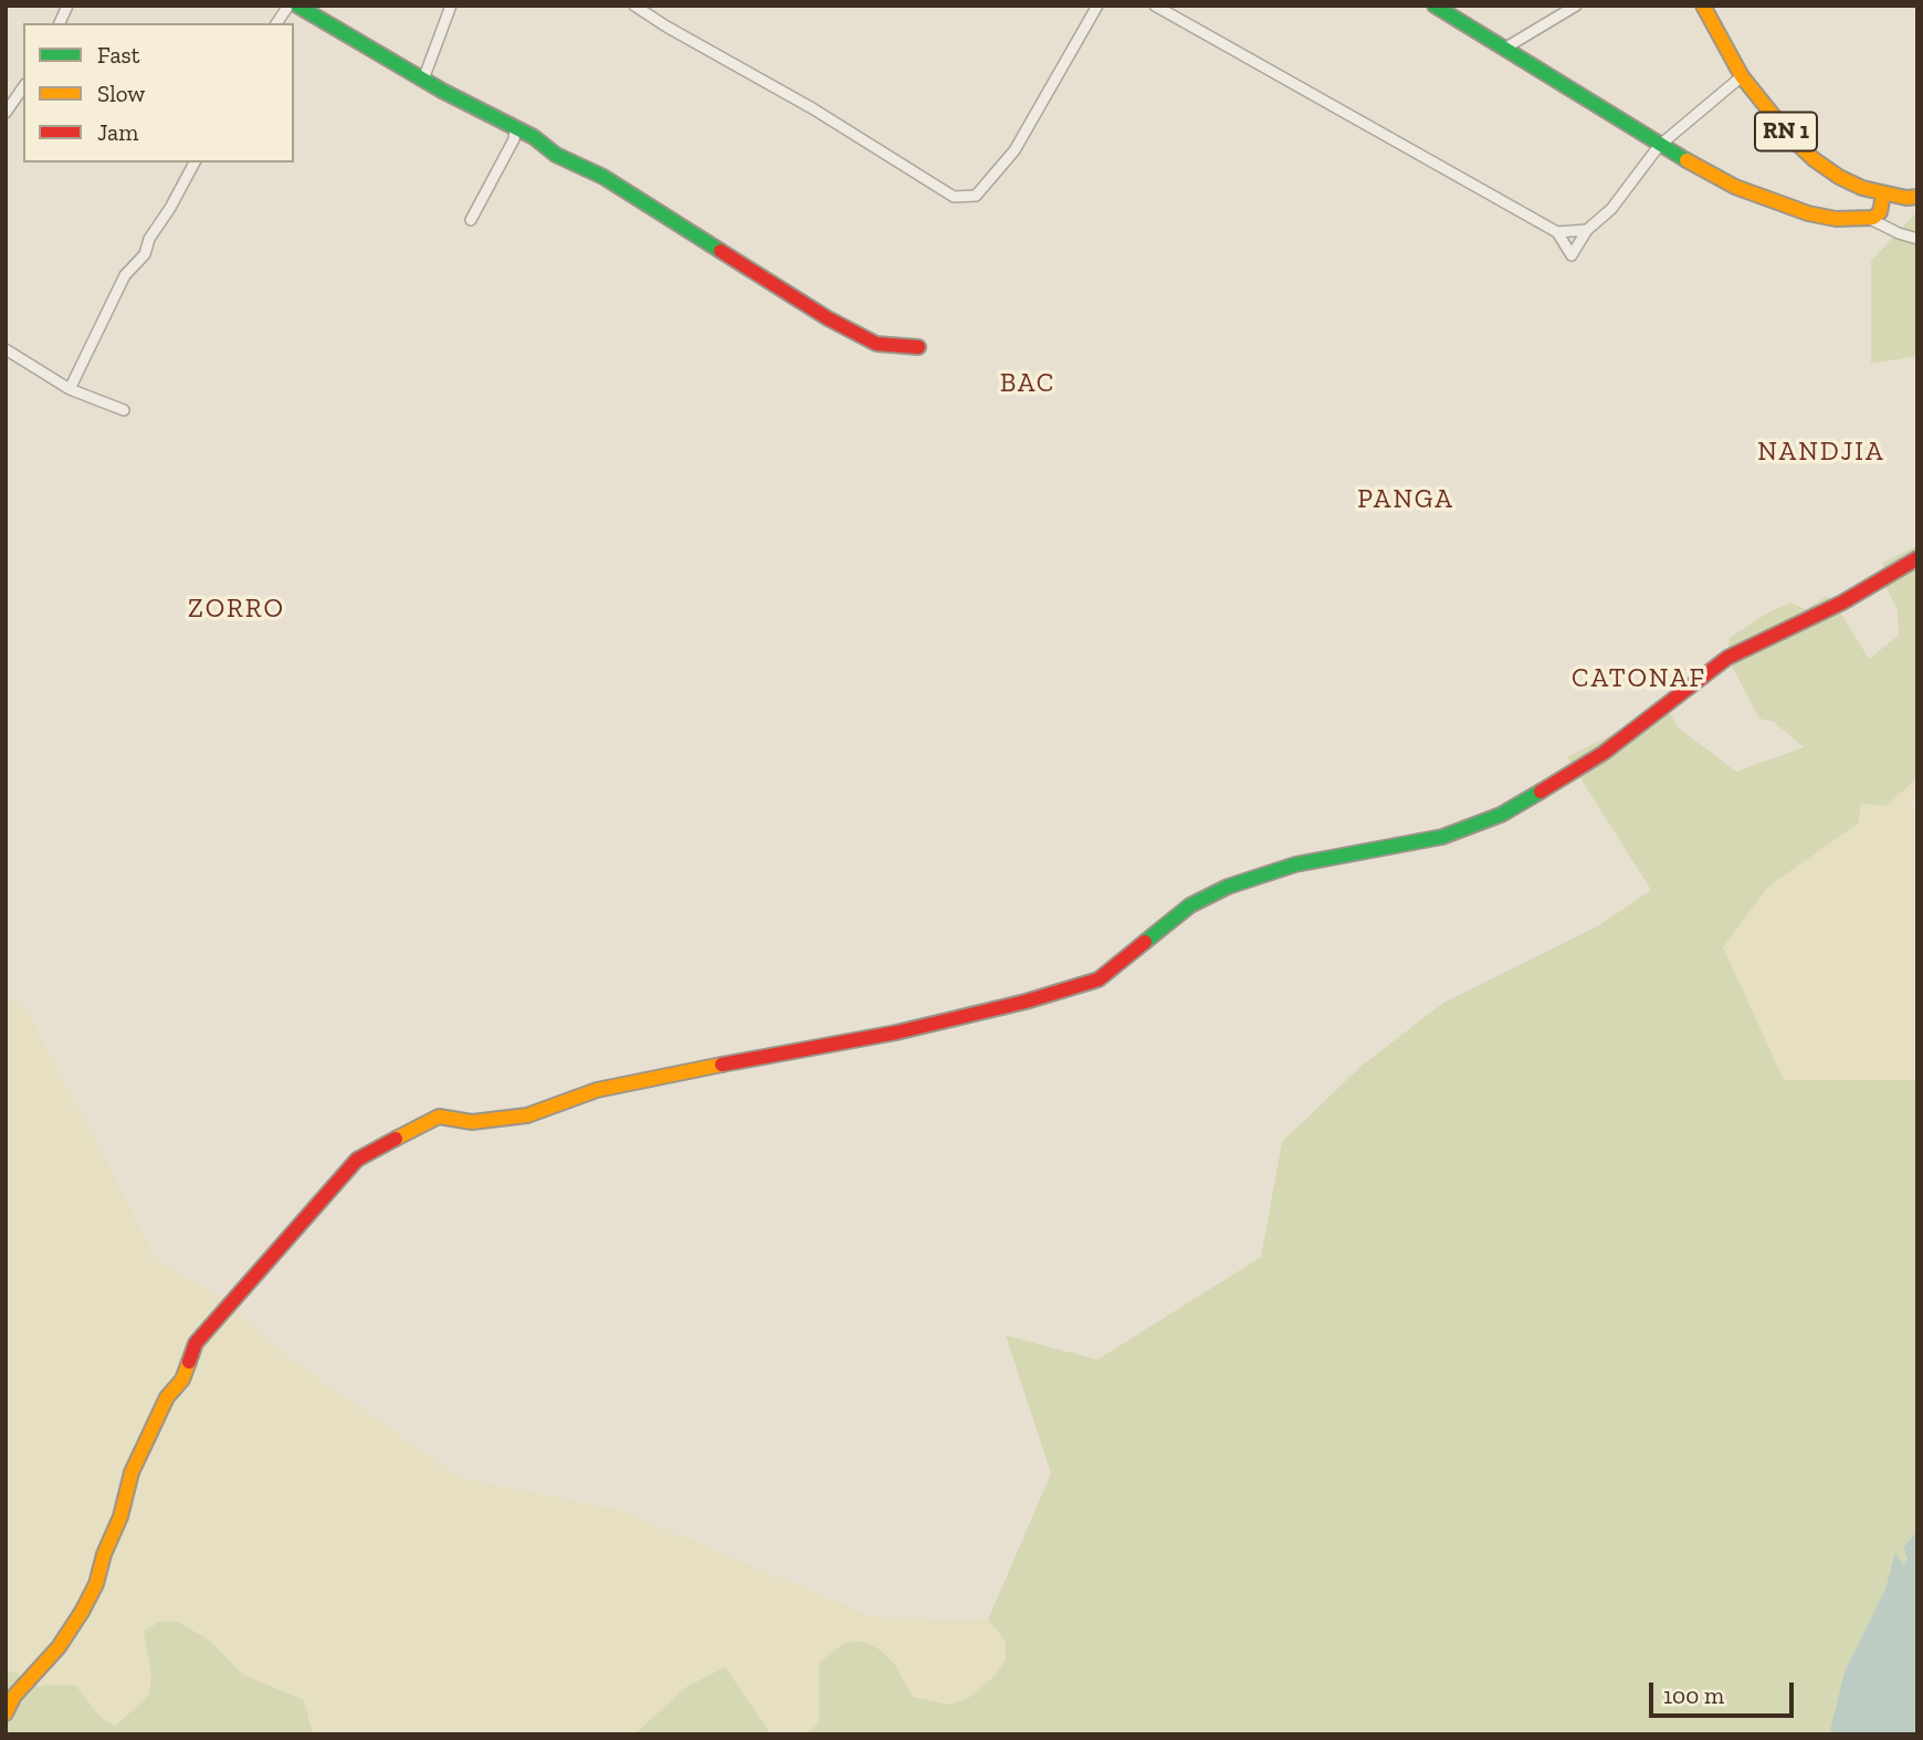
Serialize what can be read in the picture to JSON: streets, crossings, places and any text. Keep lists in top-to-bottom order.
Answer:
{
  "streets": {
    "street": ["RN 1"]
  },
  "districts": [
    "BAC",
    "NANDJIA",
    "PANGA",
    "ZORRO",
    "CATONAF"
  ],
  "legend": ["Fast", "Slow", "Jam"],
  "scale_bar": "100 m"
}
